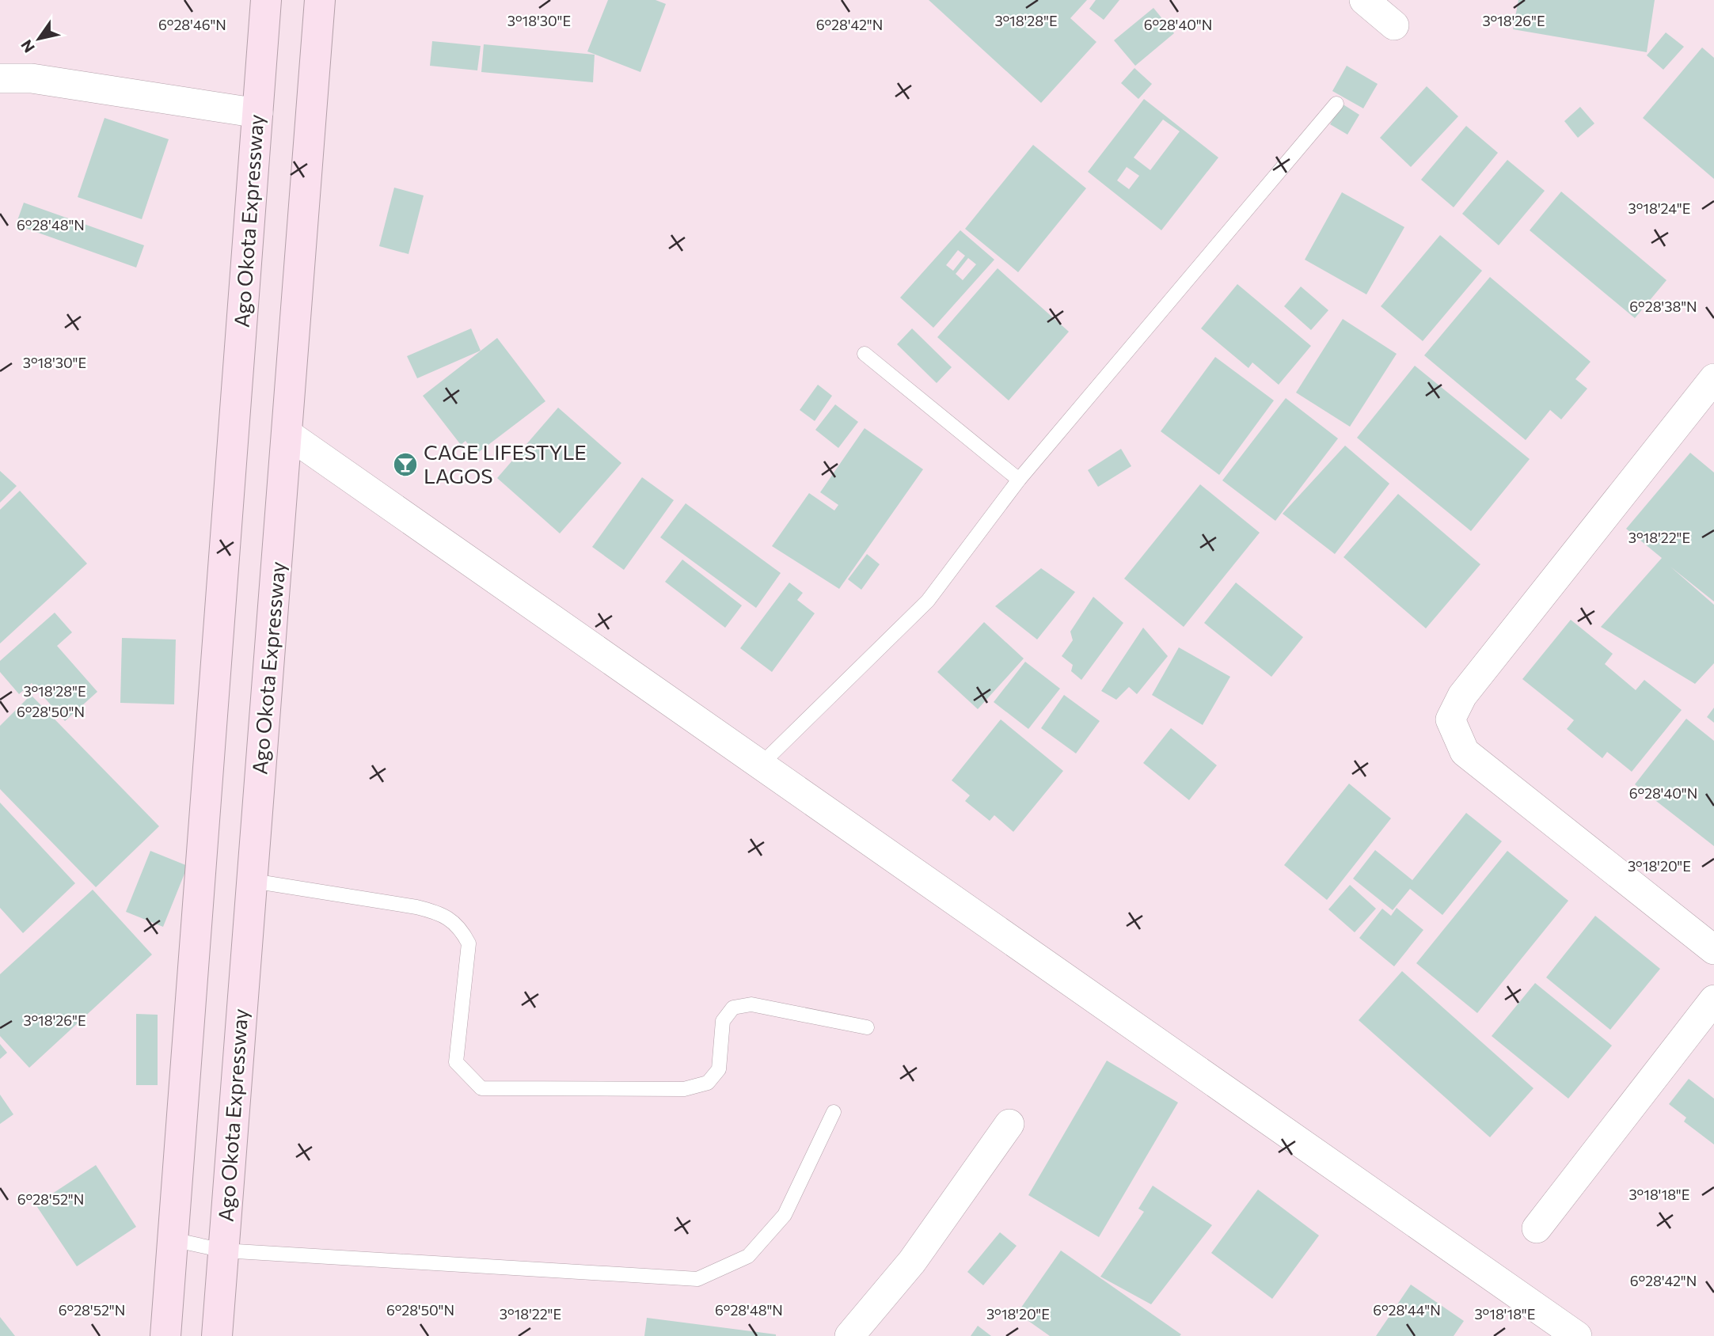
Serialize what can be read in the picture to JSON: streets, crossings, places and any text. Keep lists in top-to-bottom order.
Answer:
{
  "streets": {
    "main road": ["Ago Okota Expressway"]
  },
  "places": {
    "bar": ["CAGE LIFESTYLE LAGOS"]
  },
  "north": "bottom left",
  "coordinates": [
    "3°18'30\"E",
    "3°18'28\"E",
    "3°18'26\"E",
    "6°28'46\"N",
    "6°28'42\"N",
    "6°28'40\"N",
    "3°18'24\"E",
    "6°28'48\"N",
    "6°28'38\"N",
    "3°18'22\"E",
    "6°28'50\"N",
    "3°18'20\"E",
    "3°18'18\"E",
    "6°28'52\"N",
    "6°28'44\"N"
  ]
}
